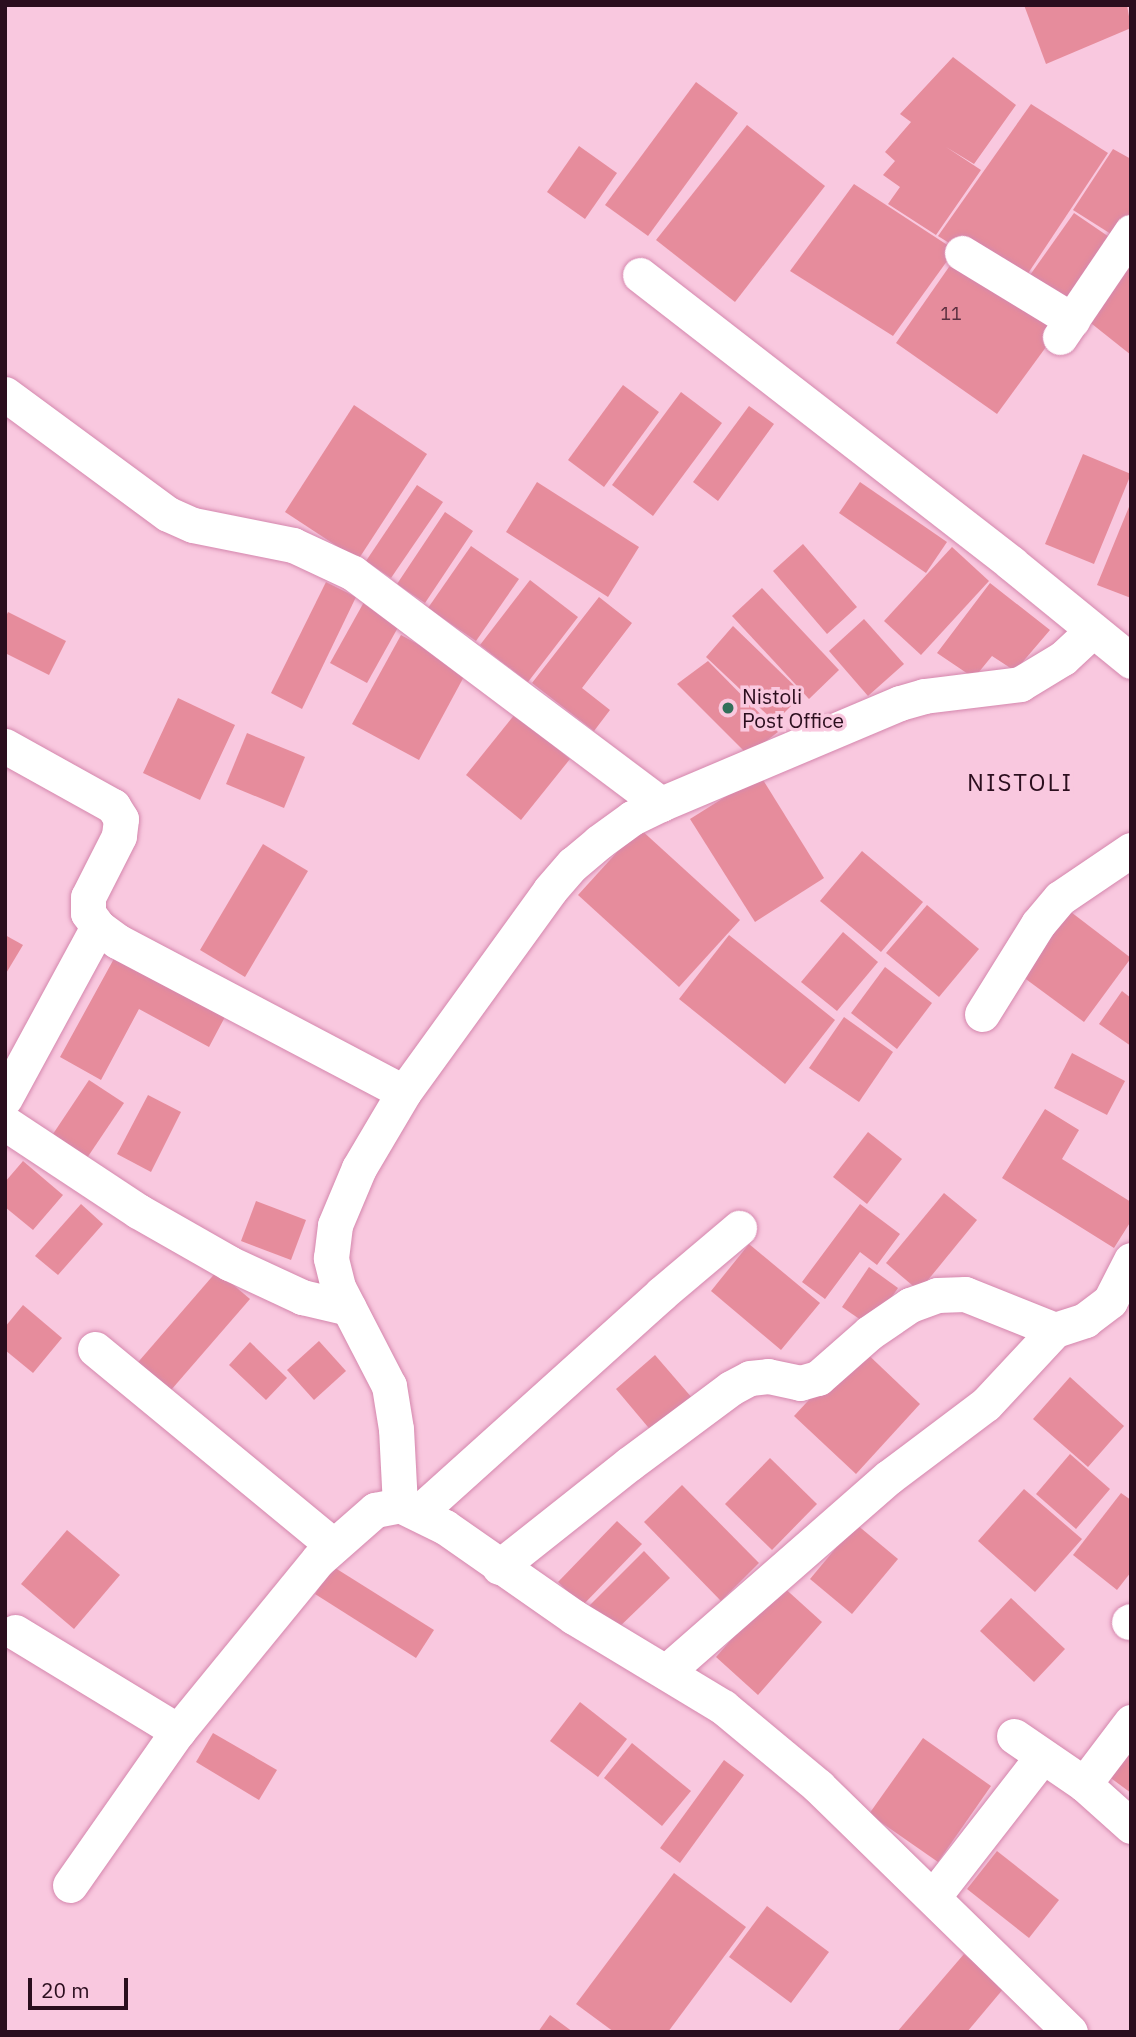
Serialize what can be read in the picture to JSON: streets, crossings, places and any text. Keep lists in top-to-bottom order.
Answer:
{
  "districts": ["NISTOLI"],
  "places": ["Nistoli Post Office"],
  "house_numbers": ["11"],
  "scale_bar": "20 m"
}
